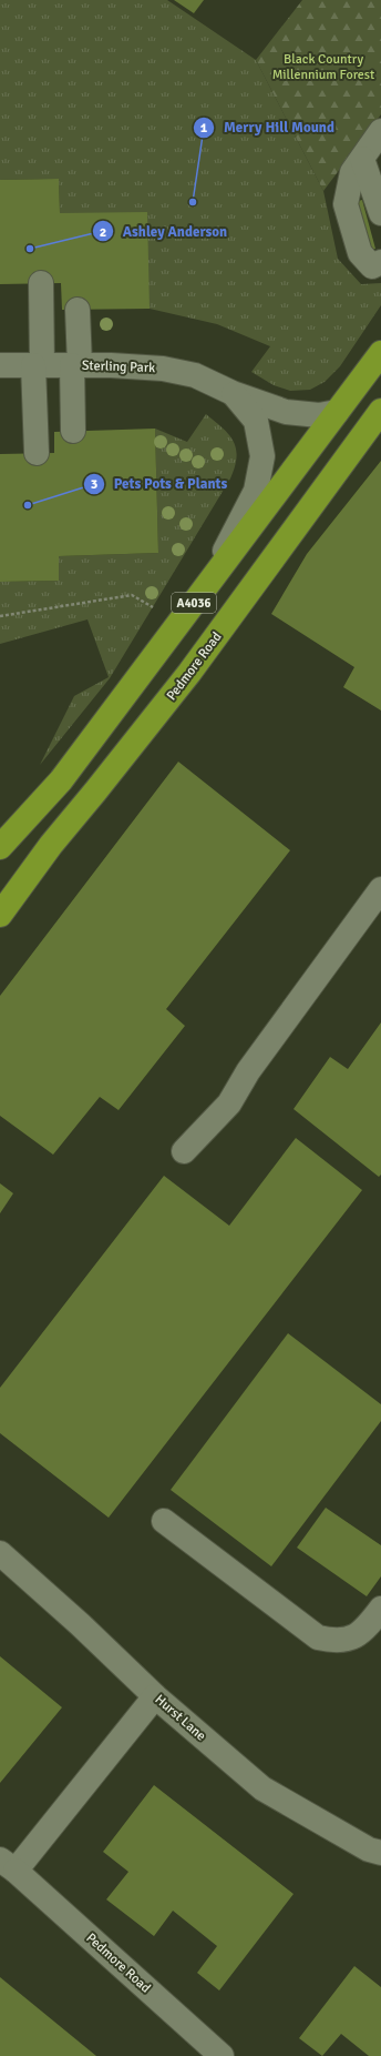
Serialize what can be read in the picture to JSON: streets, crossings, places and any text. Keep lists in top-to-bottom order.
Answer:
{
  "streets": {
    "highway": ["A4036", "Pedmore Road"],
    "street": ["Sterling Park", "Hurst Lane"]
  },
  "crossings": [
    ["Sterling Park", "A4036"]
  ],
  "parks": ["Black Country Millennium Forest"],
  "places": ["Merry Hill Mound", "Ashley Anderson", "Pets Pots & Plants"]
}
